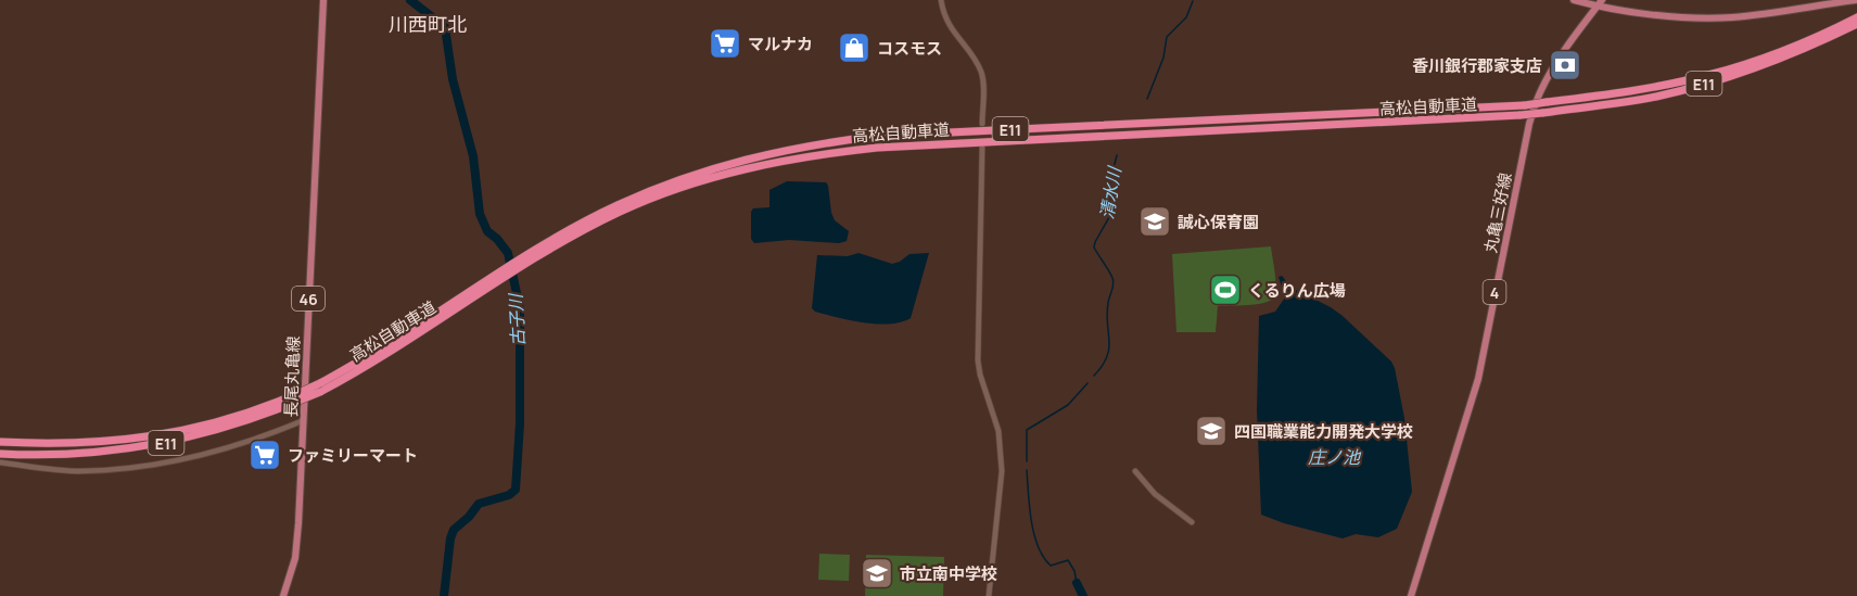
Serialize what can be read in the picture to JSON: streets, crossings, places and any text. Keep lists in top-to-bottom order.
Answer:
{
  "streets": {
    "highway": ["E11", "高松自動車道"],
    "main road": [
      "丸亀三好線",
      "4",
      "46",
      "長尾丸亀線"
    ]
  },
  "districts": ["川西町北"],
  "water": ["清水川", "古子川", "庄ノ池"],
  "places": {
    "supermarket": ["マルナカ", "ファミリーマート"],
    "shop": ["コスモス"],
    "bank": ["香川銀行郡家支店"],
    "school or university": ["誠心保育園", "四国職業能力開発大学校", "市立南中学校"],
    "sports": ["くるりん広場"]
  }
}
